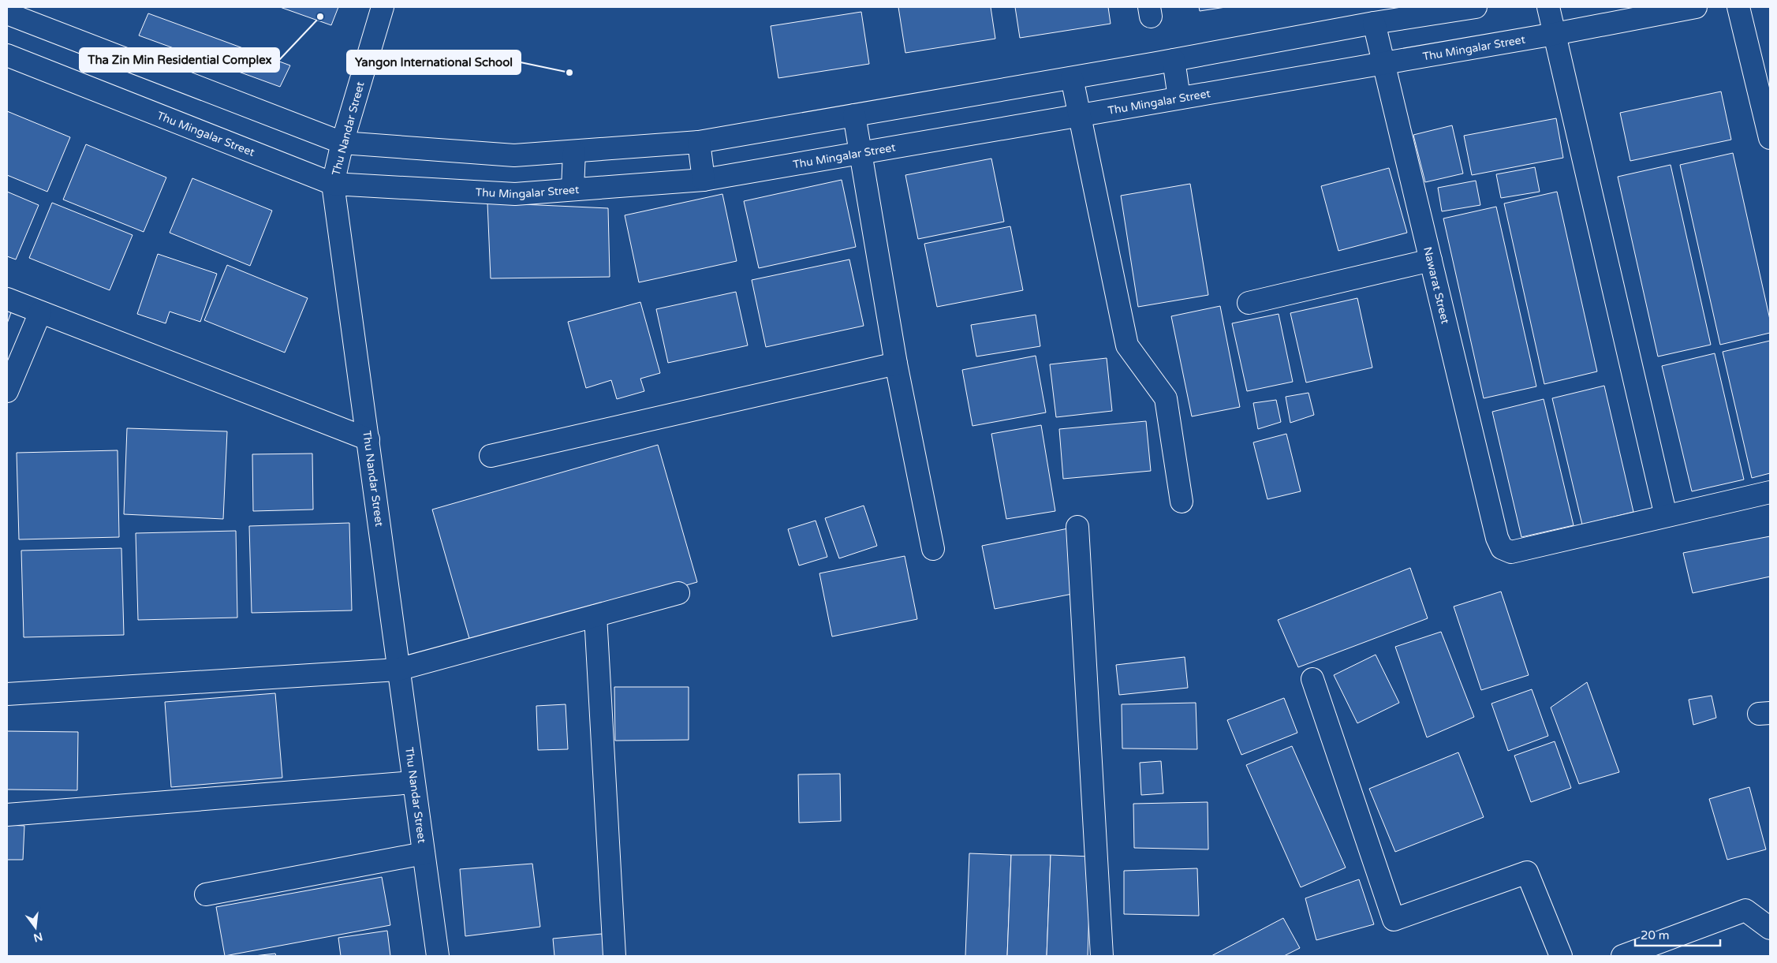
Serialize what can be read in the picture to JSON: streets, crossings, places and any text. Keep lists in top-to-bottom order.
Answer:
{
  "streets": {
    "street": ["Thu Mingalar Street", "Thu Nandar Street", "Nawarat Street"]
  },
  "crossings": [
    ["Thu Mingalar Street", "Thu Nandar Street"],
    ["Thu Mingalar Street", "Nawarat Street"]
  ],
  "places": ["Tha Zin Min Residential Complex", "Yangon International School"],
  "scale_bar": "20 m",
  "north": "bottom"
}
